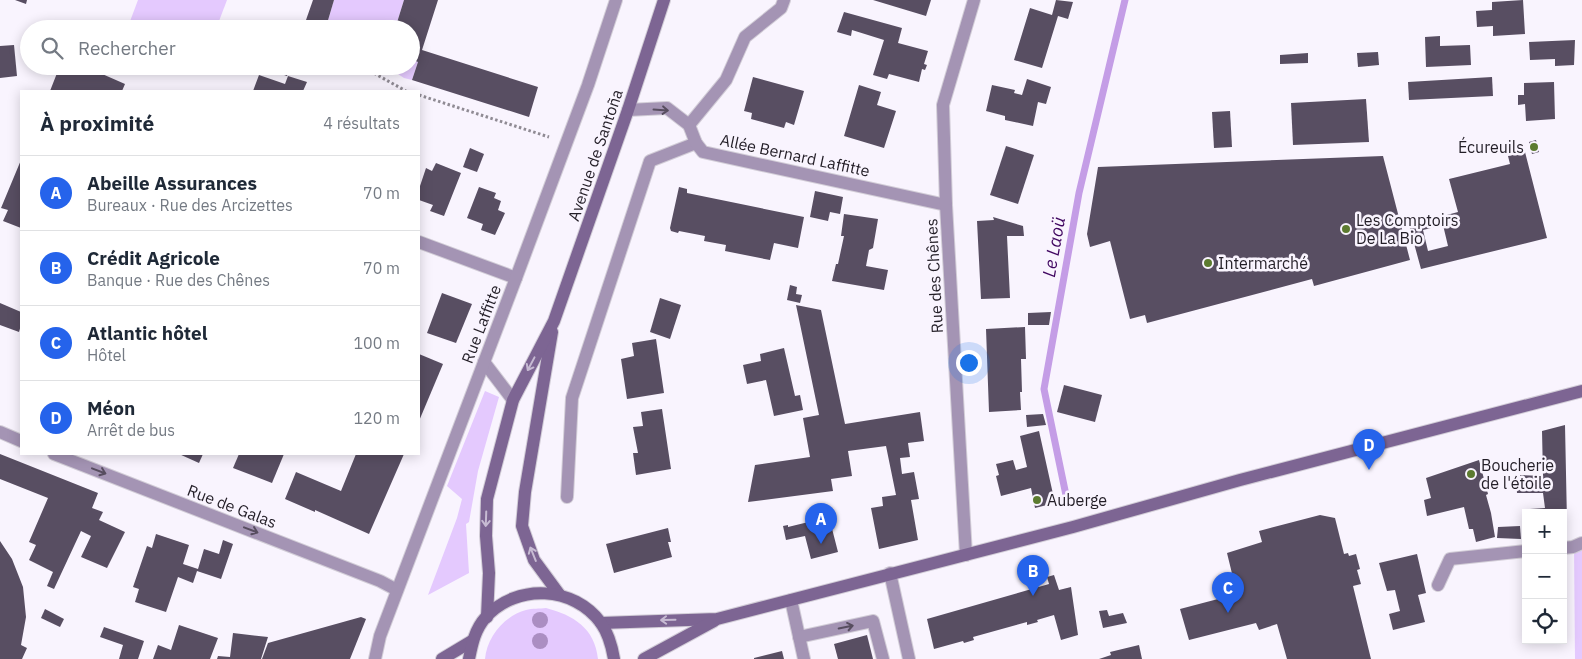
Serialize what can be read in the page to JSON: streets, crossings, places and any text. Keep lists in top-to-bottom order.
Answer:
{
  "streets": {
    "main road": ["Avenue de Santoña"],
    "street": [
      "Allée Bernard Laffitte",
      "Rue des Chênes",
      "Rue Laffitte",
      "Rue de Galas"
    ]
  },
  "crossings": [
    ["Allée Bernard Laffitte", "Rue des Chênes"],
    ["Rue Laffitte", "Rue de Galas"]
  ],
  "one_way": ["Rue de Galas"],
  "water": ["Le Laoü"],
  "places": [
    "Écureuils",
    "Les Comptoirs De La Bio",
    "Intermarché",
    "Boucherie de l'étoile",
    "Auberge"
  ],
  "page": {
    "search": "Rechercher",
    "heading": ["À proximité", "4 résultats"],
    "list": [
      {
        "mark": "A",
        "name": "Abeille Assurances",
        "note": "Bureaux · Rue des Arcizettes",
        "value": "70 m"
      },
      {
        "mark": "B",
        "name": "Crédit Agricole",
        "note": "Banque · Rue des Chênes",
        "value": "70 m"
      },
      {
        "mark": "C",
        "name": "Atlantic hôtel",
        "note": "Hôtel",
        "value": "100 m"
      },
      {
        "mark": "D",
        "name": "Méon",
        "note": "Arrêt de bus",
        "value": "120 m"
      }
    ],
    "pins": [
      "D",
      "A",
      "B",
      "C"
    ],
    "map_buttons": ["+", "−"]
  }
}
